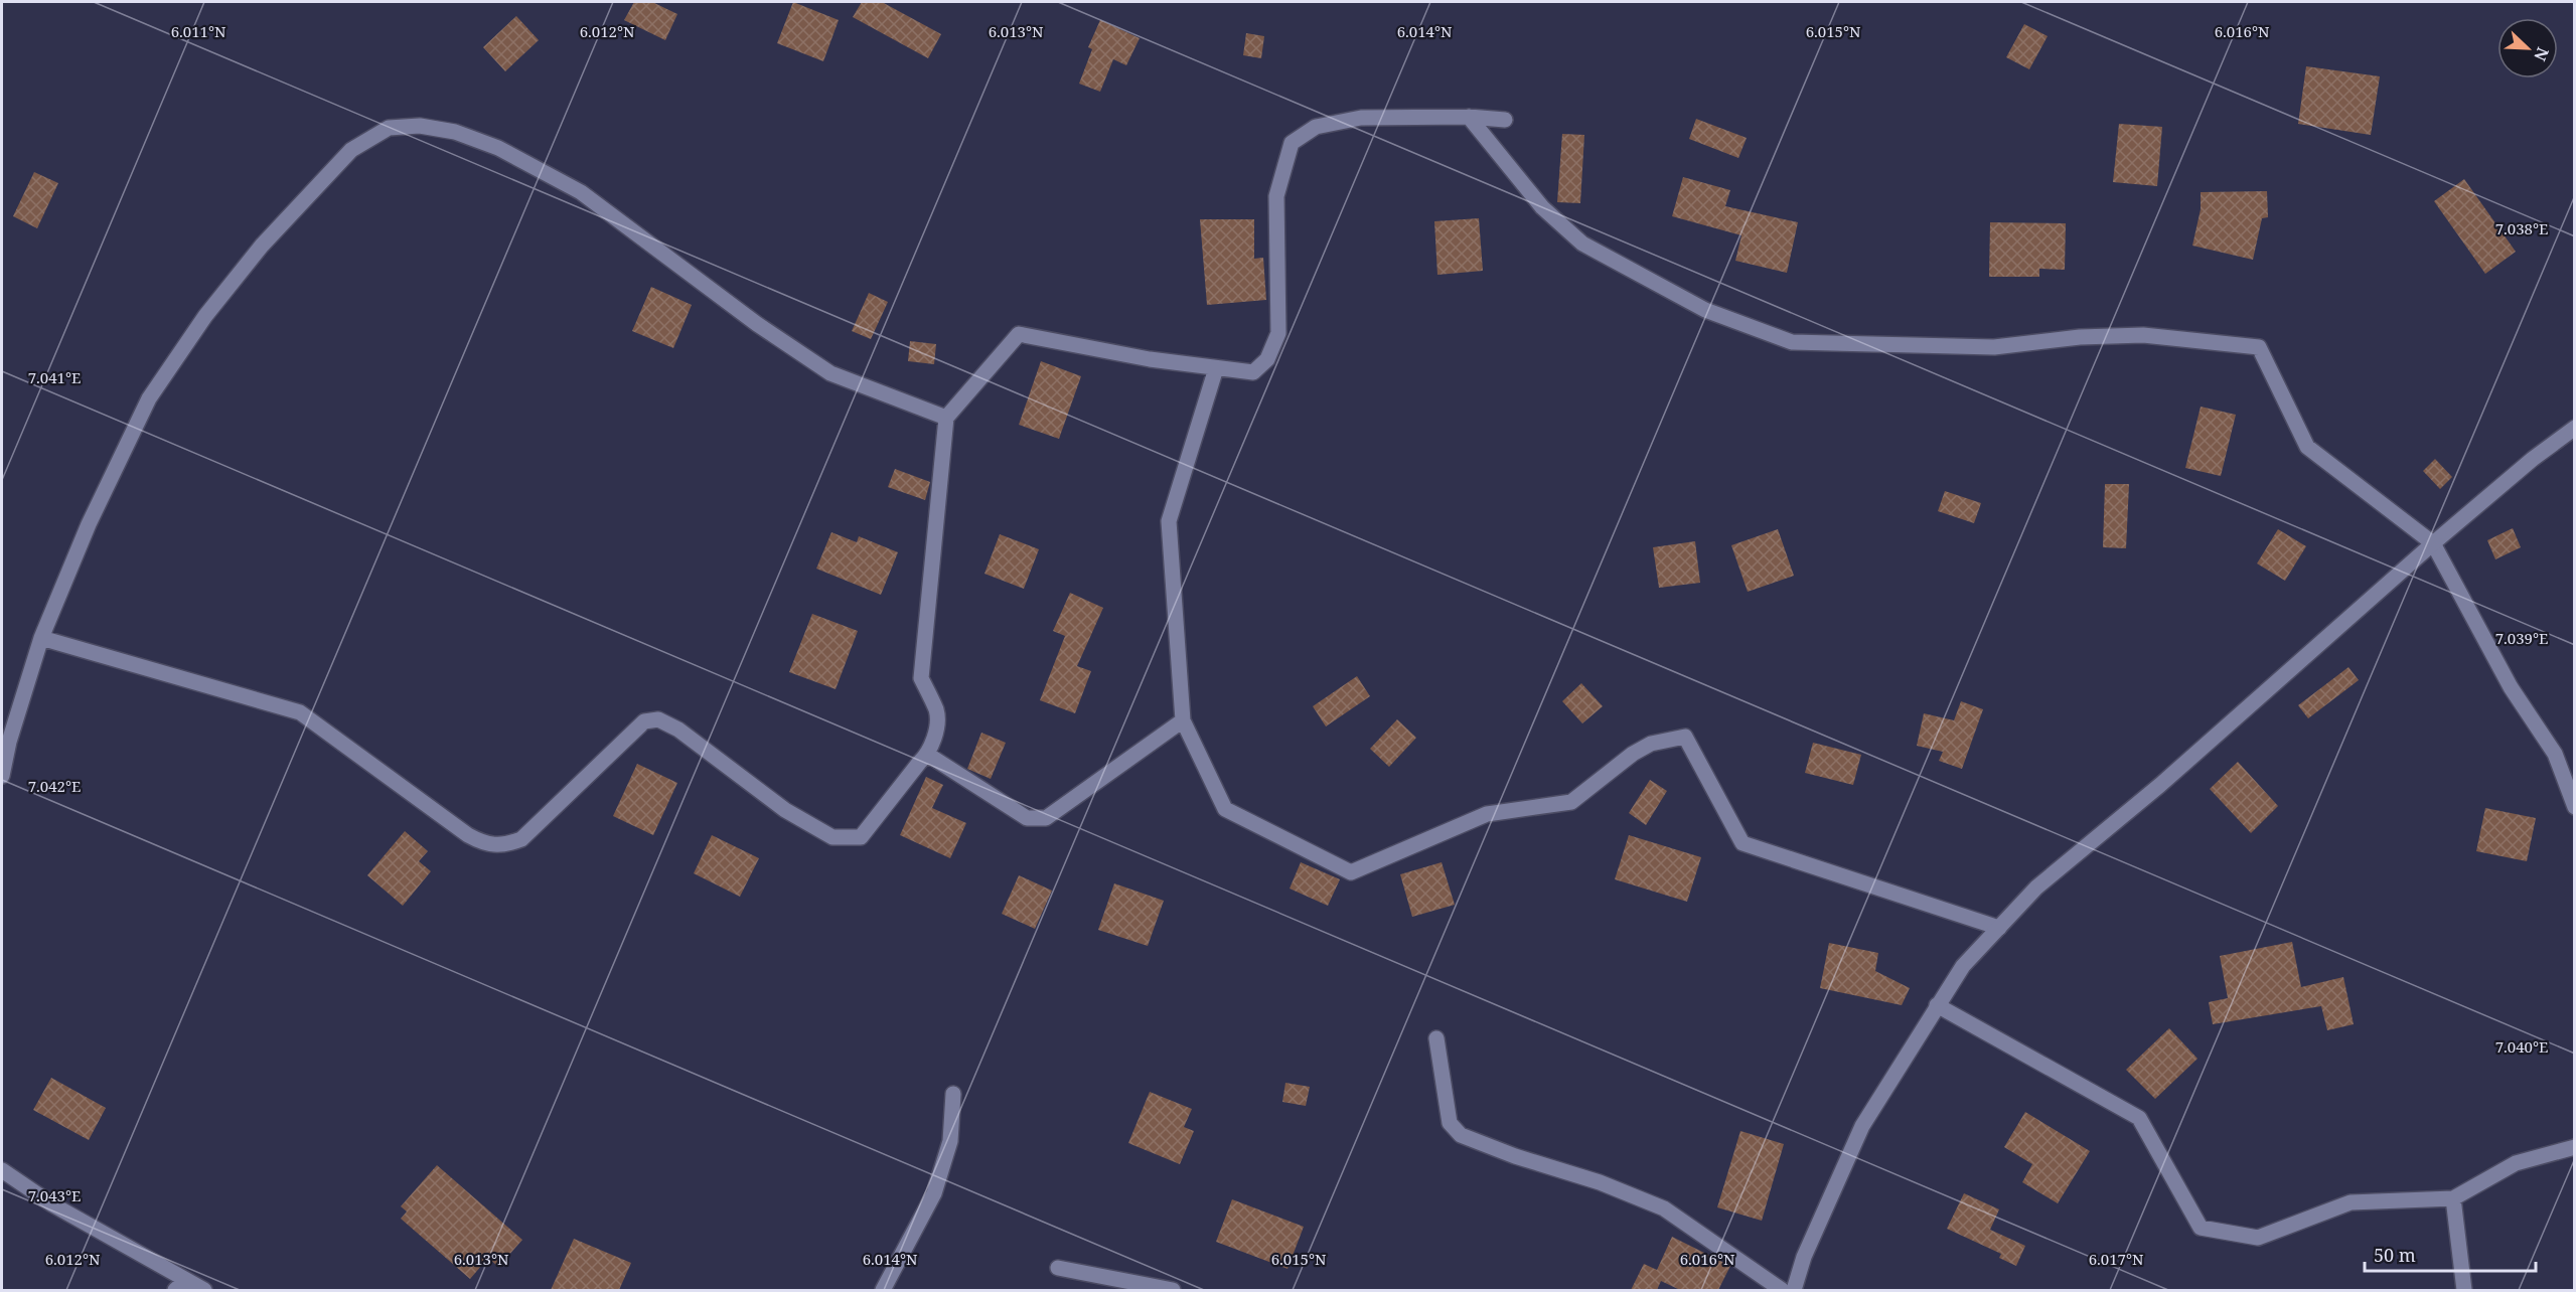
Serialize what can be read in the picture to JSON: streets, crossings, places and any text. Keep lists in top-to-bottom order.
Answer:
{
  "scale_bar": "50 m",
  "north": "bottom right",
  "coordinates": [
    "6.011°N",
    "6.012°N",
    "6.013°N",
    "6.014°N",
    "6.015°N",
    "6.016°N",
    "7.038°E",
    "7.041°E",
    "7.039°E",
    "7.042°E",
    "7.040°E",
    "7.043°E",
    "6.017°N"
  ]
}
